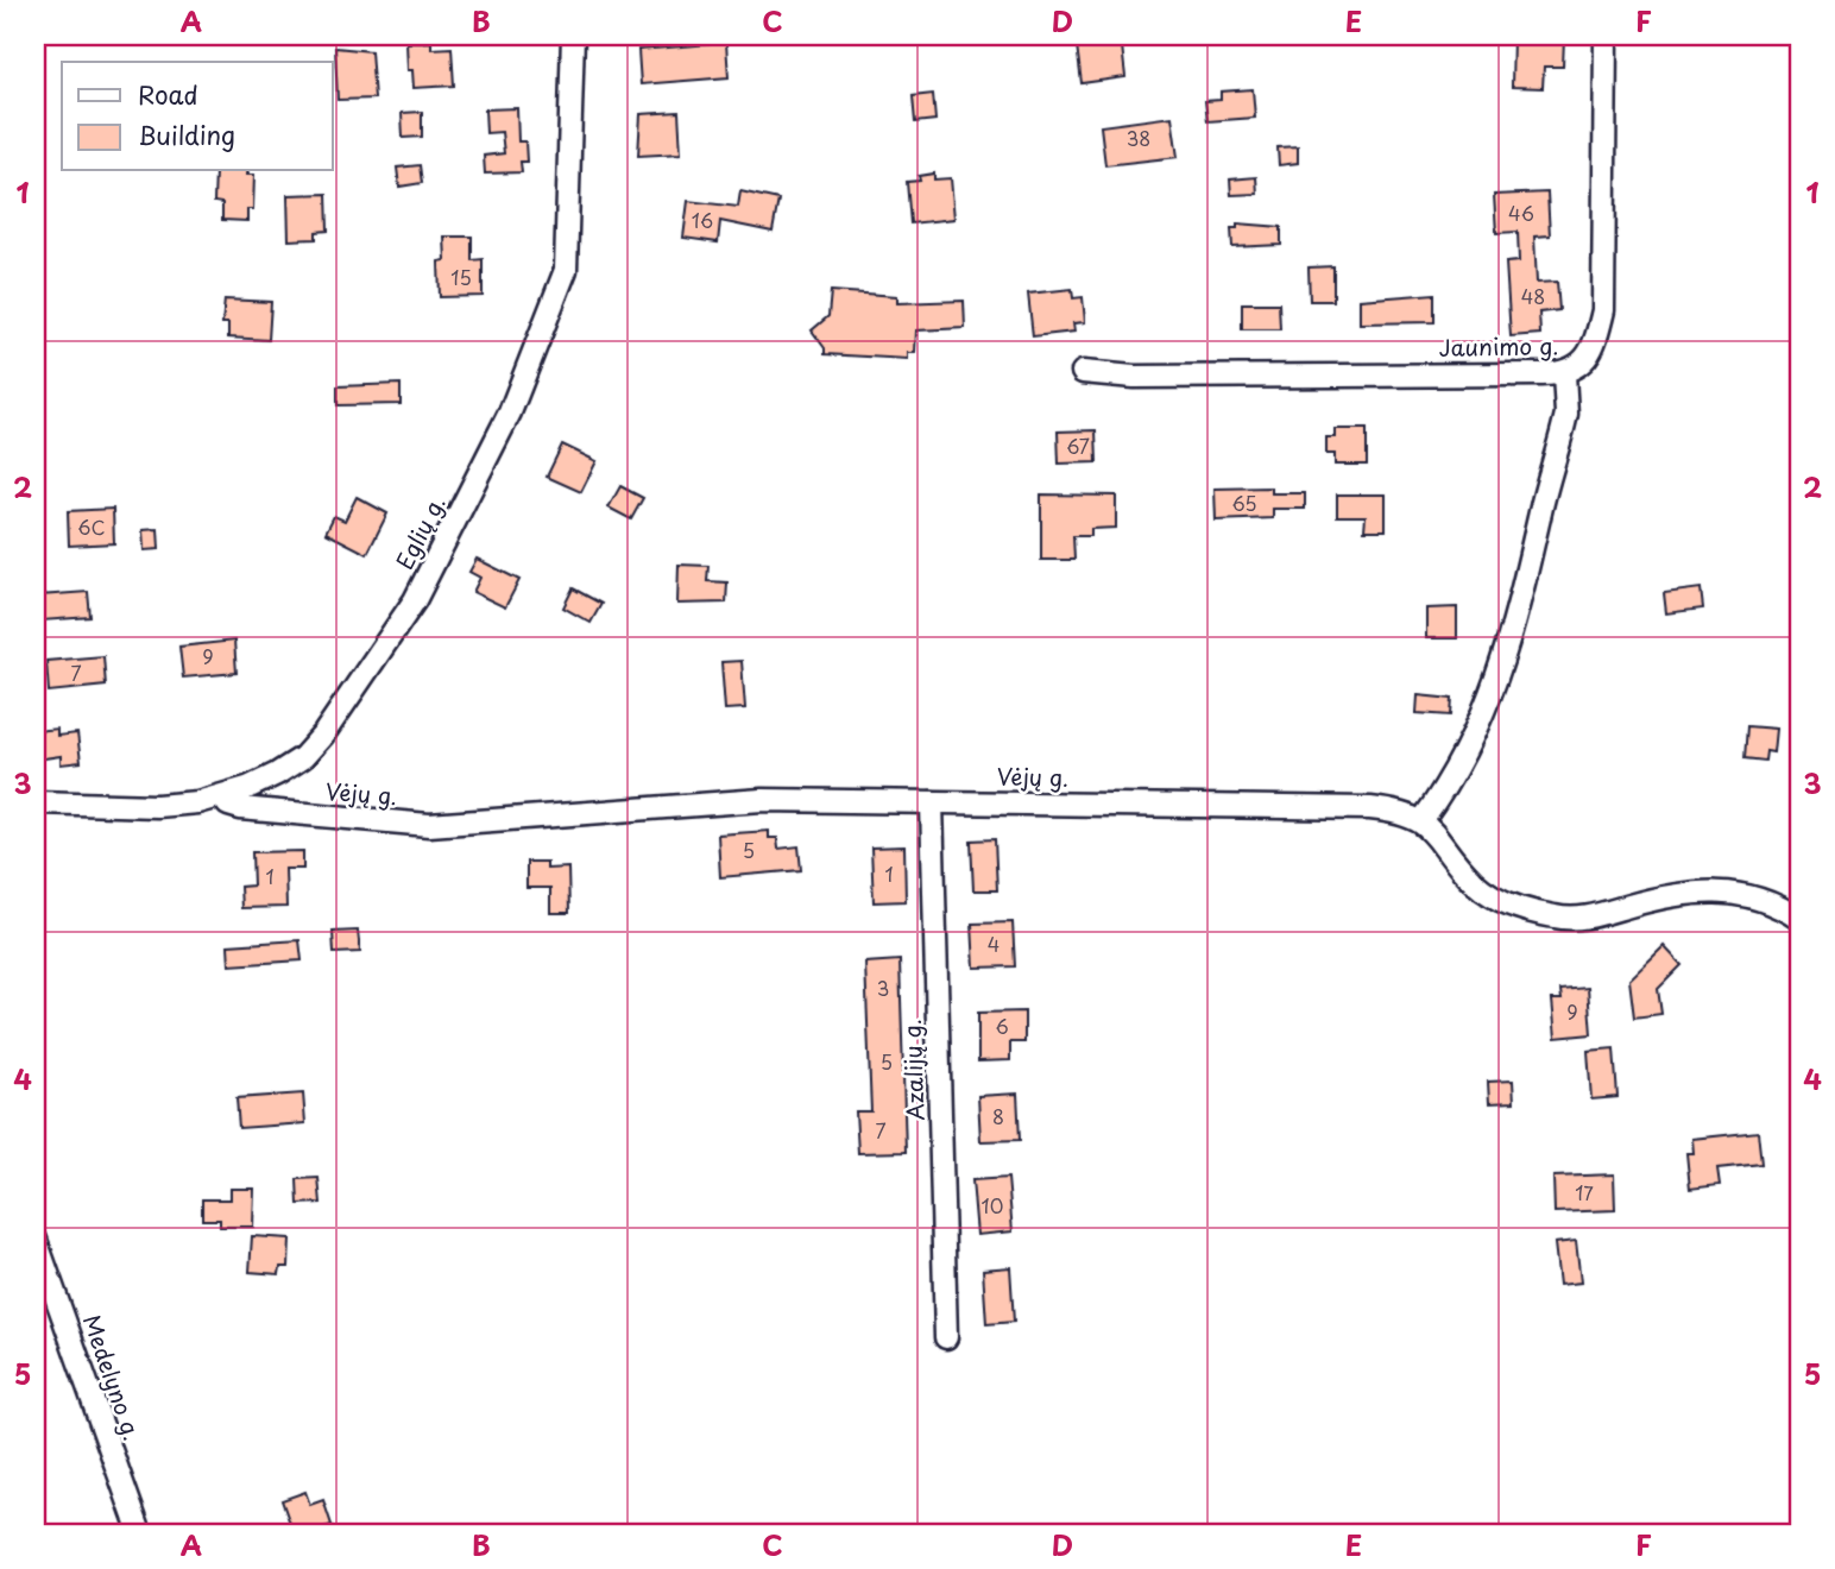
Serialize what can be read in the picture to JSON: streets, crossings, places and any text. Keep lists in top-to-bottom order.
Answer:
{
  "streets": {
    "street": [
      "Jaunimo g.",
      "Eglių g.",
      "Vėjų g.",
      "Azalijų g.",
      "Medelyno g."
    ]
  },
  "crossings": [
    ["Eglių g.", "Vėjų g."],
    ["Vėjų g.", "Azalijų g."]
  ],
  "house_numbers": [
    "38",
    "46",
    "16",
    "15",
    "48",
    "67",
    "65",
    "6C",
    "9",
    "7",
    "5",
    "1",
    "1",
    "4",
    "3",
    "9",
    "6",
    "5",
    "8",
    "7",
    "17",
    "10"
  ],
  "legend": ["Road", "Building"],
  "grid": {
    "columns": [
      "A",
      "B",
      "C",
      "D",
      "E",
      "F"
    ],
    "rows": [
      "1",
      "2",
      "3",
      "4",
      "5"
    ]
  }
}
